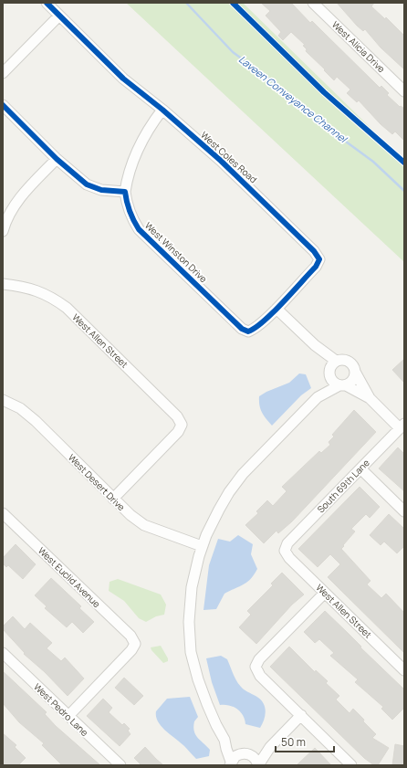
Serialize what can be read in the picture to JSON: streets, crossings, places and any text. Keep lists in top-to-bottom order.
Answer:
{
  "streets": {
    "street": [
      "West Alicia Drive",
      "West Coles Road",
      "West Winston Drive",
      "West Allen Street",
      "West Desert Drive",
      "South 69th Lane",
      "West Euclid Avenue",
      "West Pedro Lane"
    ]
  },
  "crossings": [
    ["West Coles Road", "West Winston Drive"],
    ["West Allen Street", "West Desert Drive"],
    ["West Allen Street", "South 69th Lane"],
    ["West Euclid Avenue", "West Pedro Lane"]
  ],
  "water": ["Laveen Conveyance Channel"],
  "scale_bar": "50 m"
}
